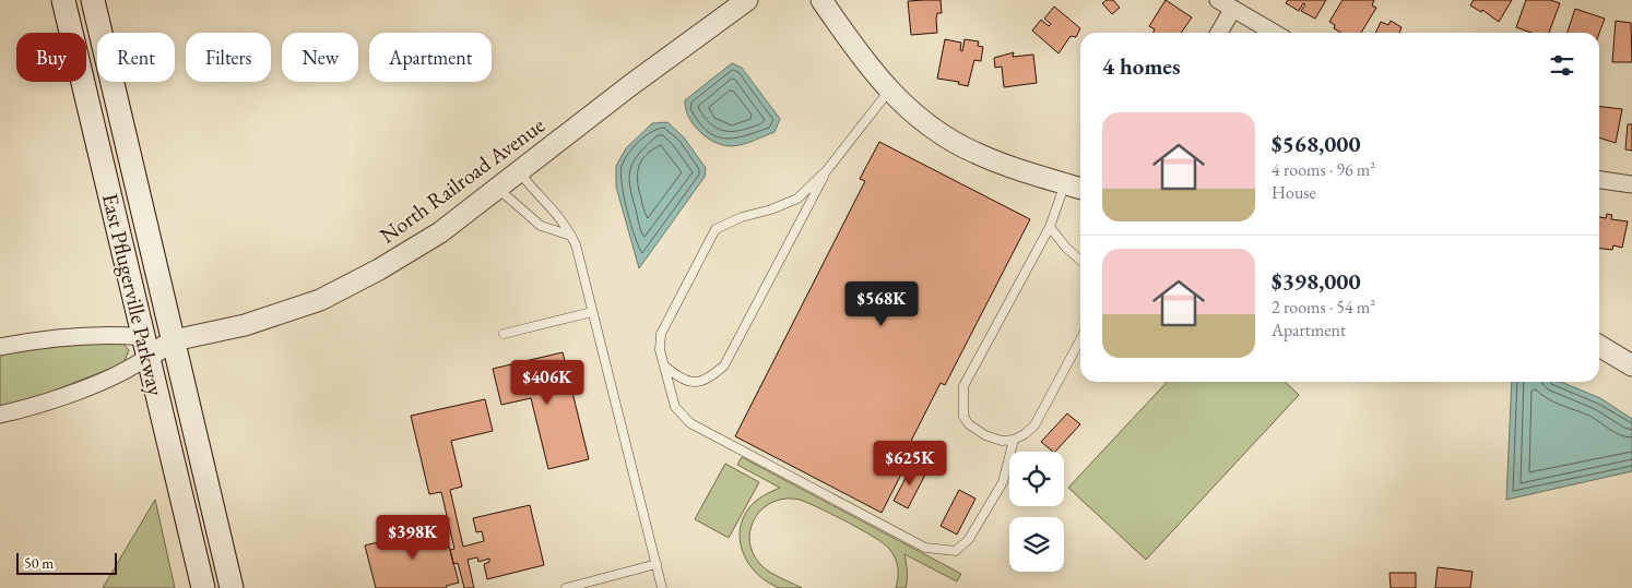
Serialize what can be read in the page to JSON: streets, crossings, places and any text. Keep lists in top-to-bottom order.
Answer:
{
  "streets": {
    "main road": ["East Pflugerville Parkway"],
    "street": ["North Railroad Avenue"]
  },
  "crossings": [
    ["North Railroad Avenue", "East Pflugerville Parkway"]
  ],
  "scale_bar": "50 m",
  "page": {
    "chip": [
      "Buy",
      "Rent",
      "Filters",
      "New",
      "Apartment"
    ],
    "heading": "4 homes",
    "list": [
      {
        "name": "$568,000",
        "note": "4 rooms · 96 m² · House"
      },
      {
        "name": "$398,000",
        "note": "2 rooms · 54 m² · Apartment"
      }
    ],
    "price": [
      "$568K",
      "$406K",
      "$625K",
      "$398K"
    ],
    "scale": "50 m"
  }
}
